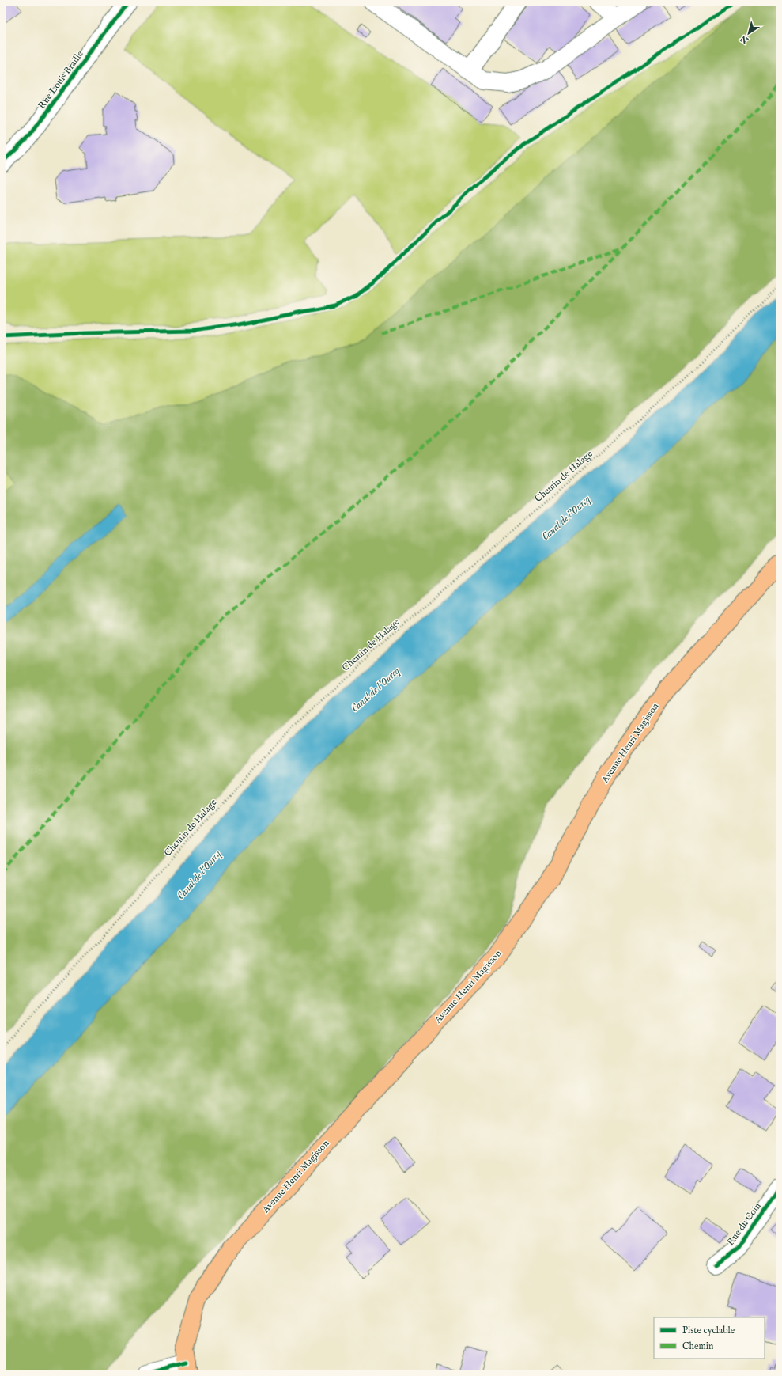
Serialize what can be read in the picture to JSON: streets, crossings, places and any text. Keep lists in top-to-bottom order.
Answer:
{
  "streets": {
    "main road": ["Avenue Henri Magisson"],
    "street": ["Rue Louis Braille", "Rue du Coin"],
    "path": ["Chemin de Halage"]
  },
  "water": ["Canal de l'Ourcq"],
  "legend": ["Piste cyclable", "Chemin"],
  "north": "bottom left"
}
